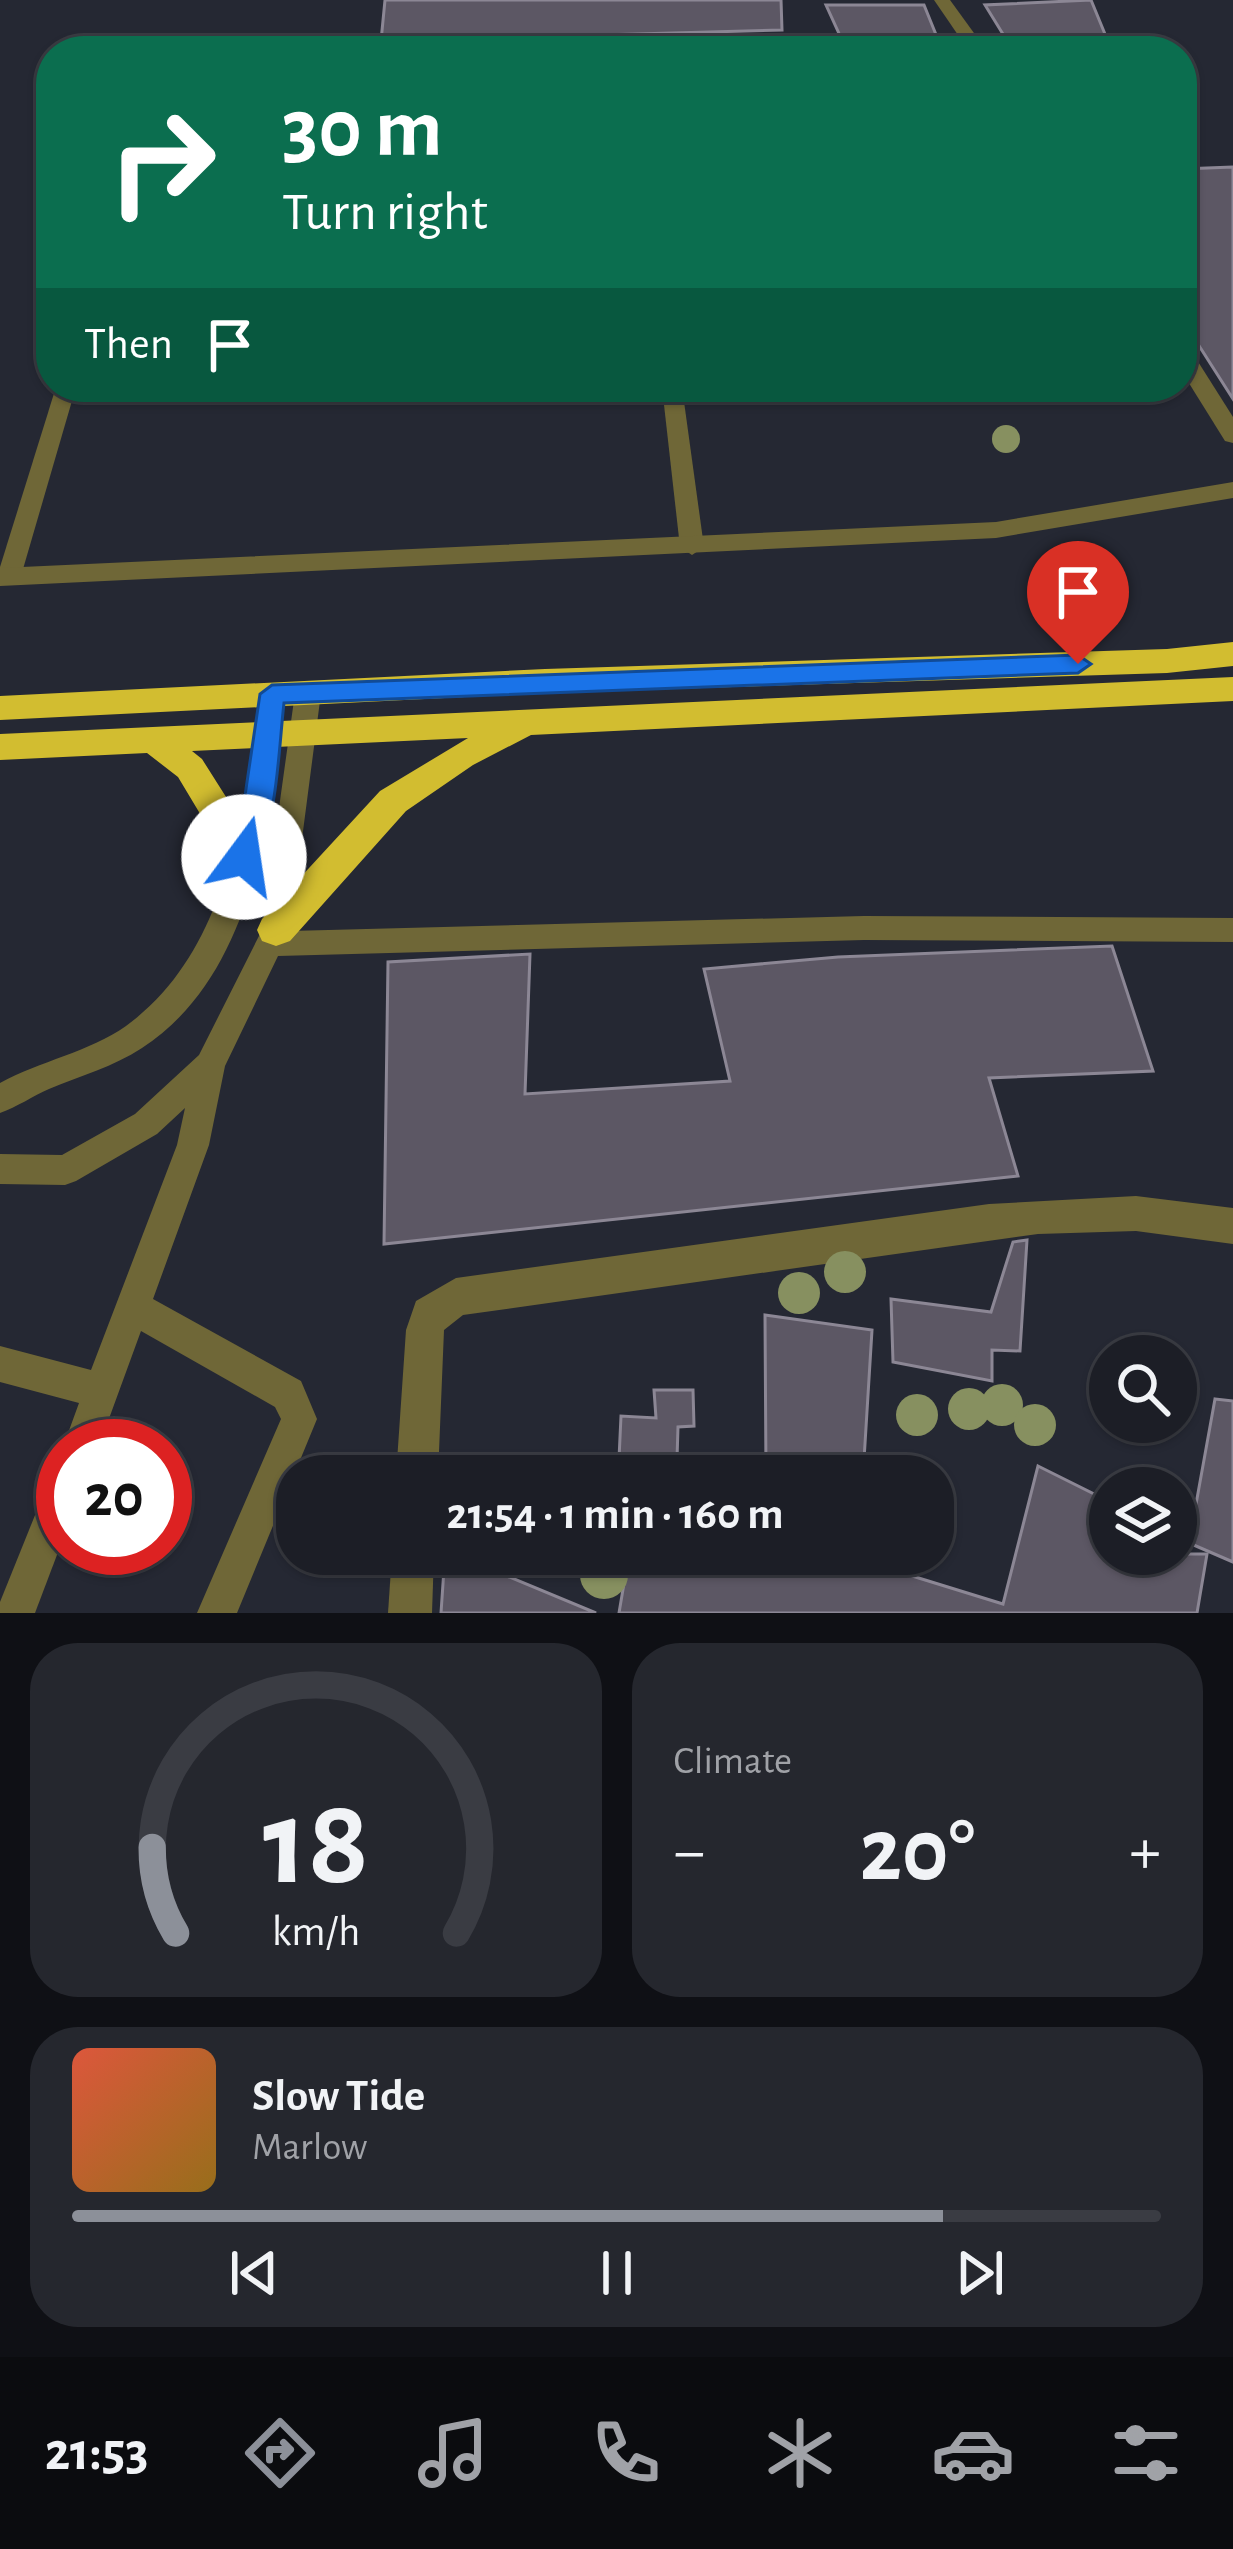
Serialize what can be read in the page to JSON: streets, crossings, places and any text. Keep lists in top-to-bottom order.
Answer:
{
  "page": {
    "turn": ["30 m", "Turn right"],
    "then": "Then",
    "limit": "20",
    "trip": "21:54 · 1 min · 160 m",
    "tile": "Climate",
    "heat": ["−", "20°", "+"],
    "song": ["Slow Tide", "Marlow"],
    "tabs": "21:53",
    "gauge": ["18", "km/h"]
  }
}
